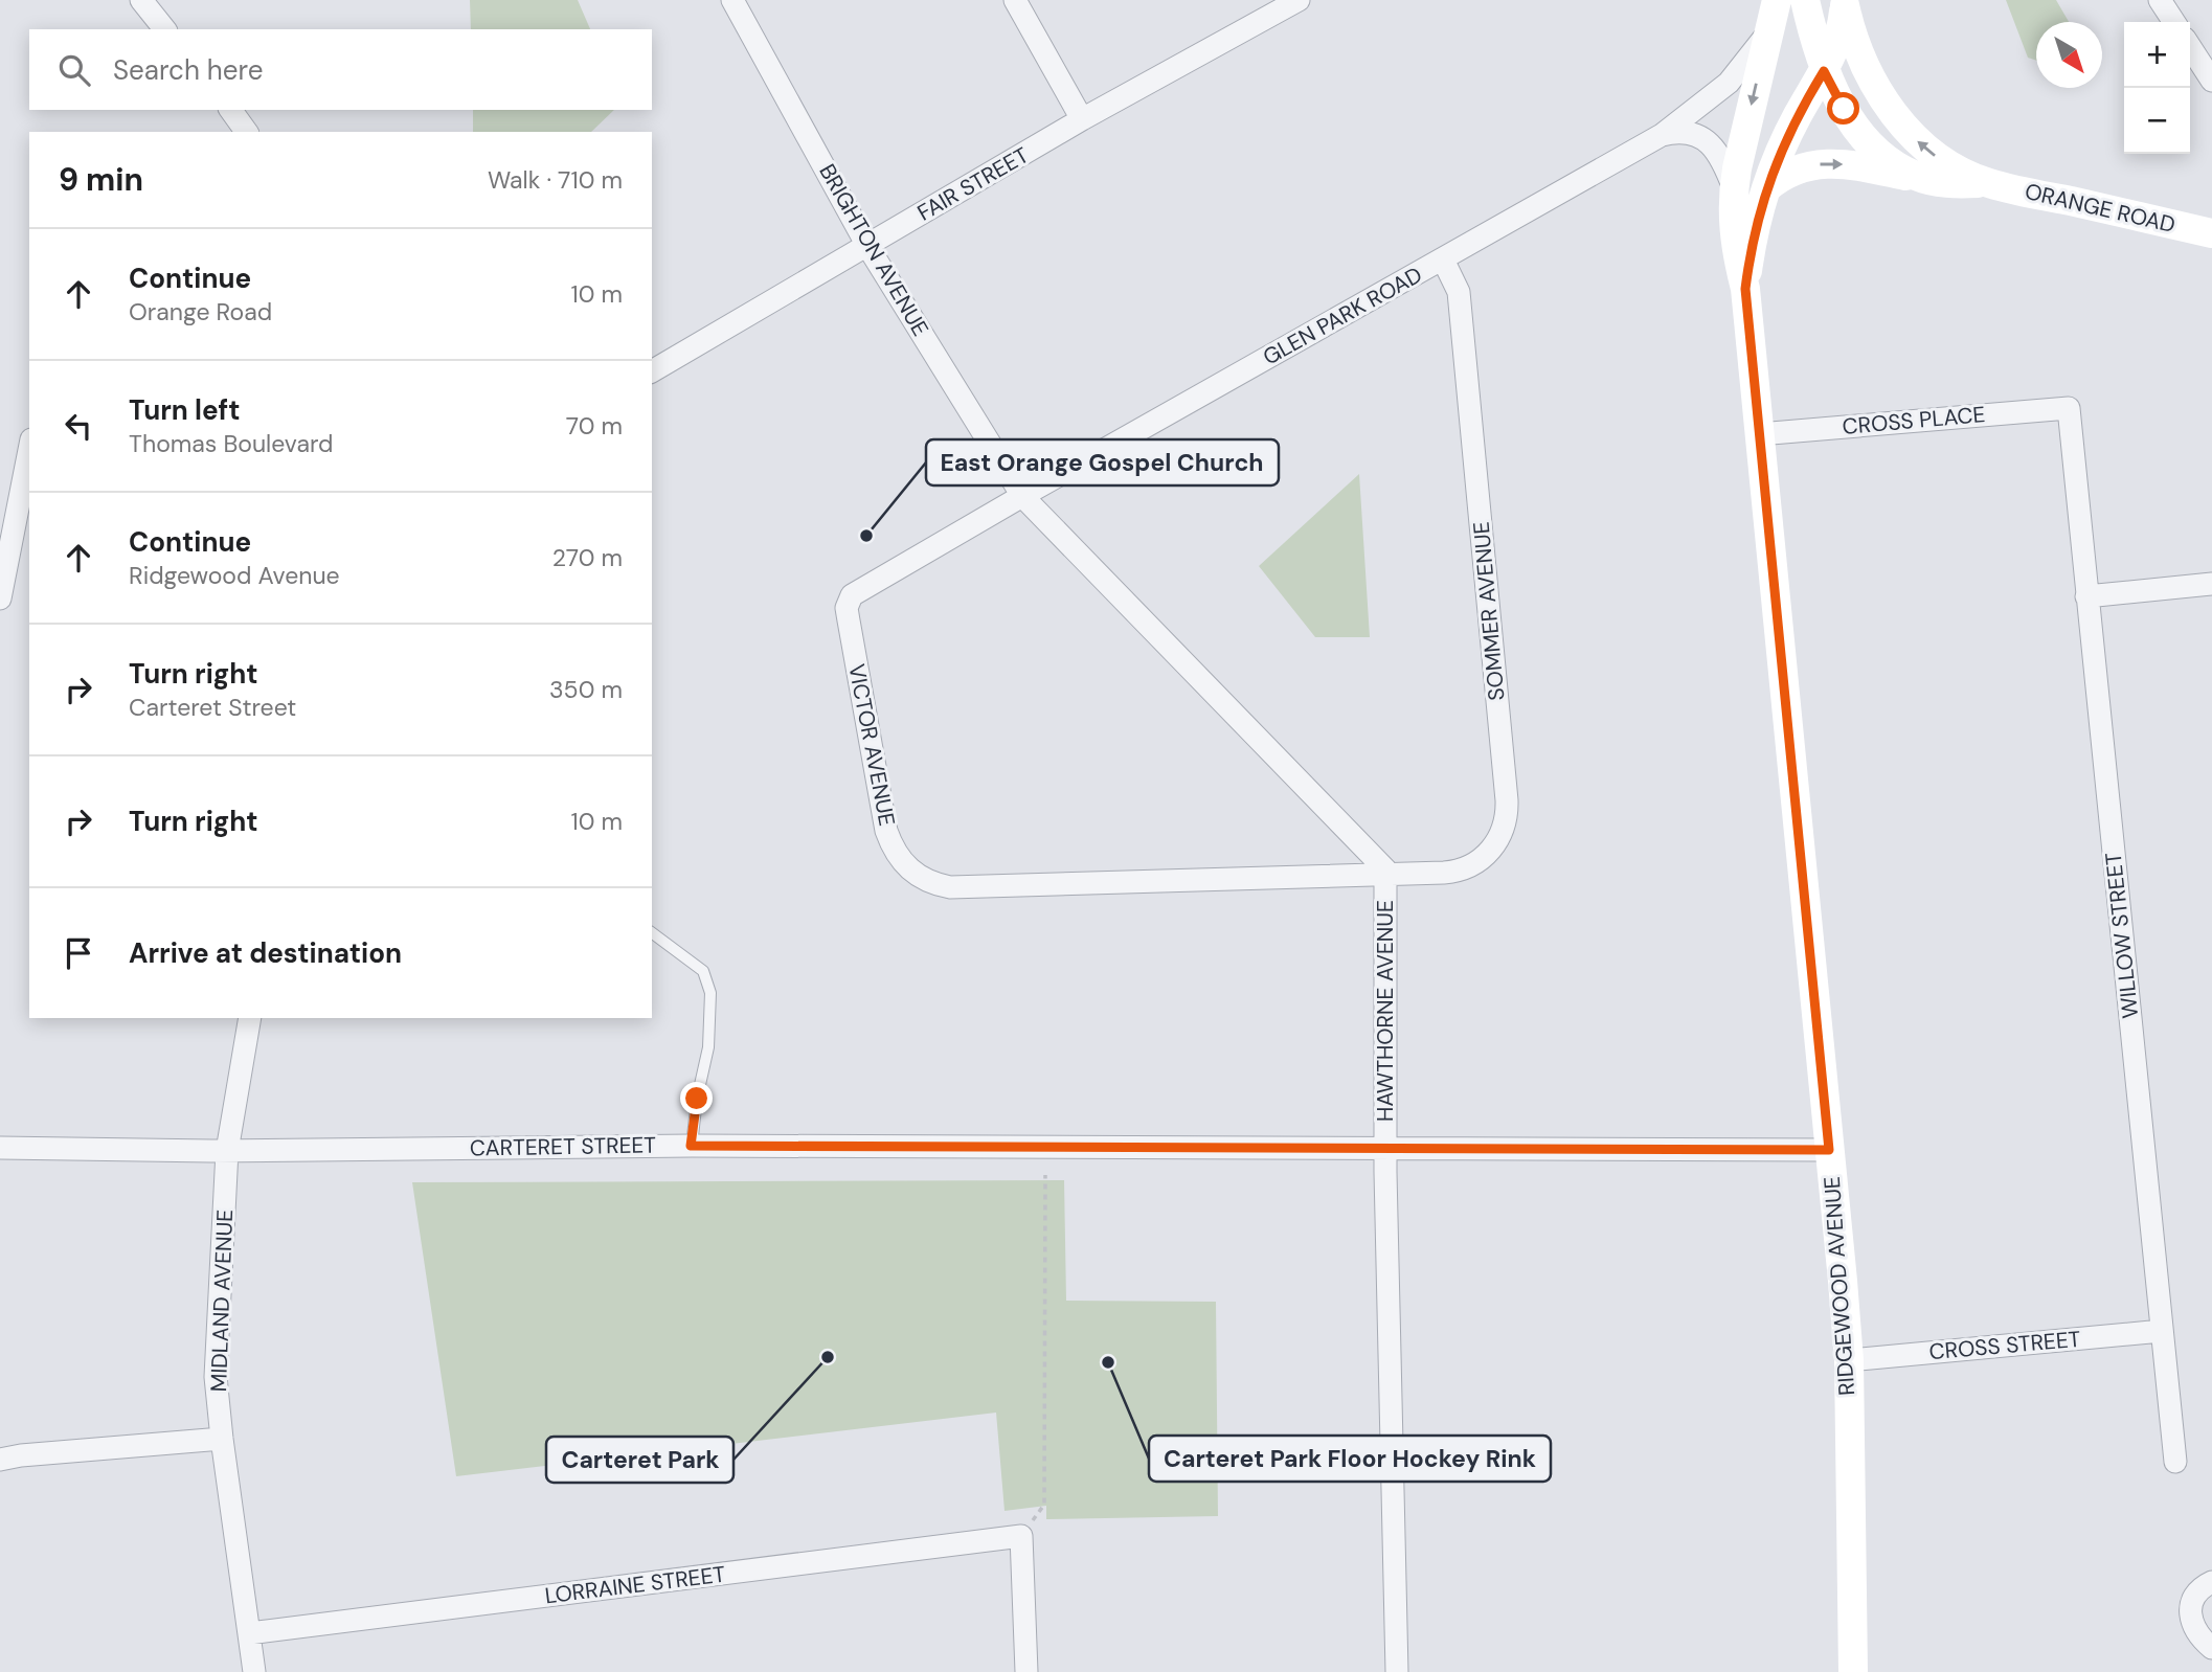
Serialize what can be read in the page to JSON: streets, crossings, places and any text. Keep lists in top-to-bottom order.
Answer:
{
  "streets": {
    "street": [
      "FAIR STREET",
      "ORANGE ROAD",
      "BRIGHTON AVENUE",
      "GLEN PARK ROAD",
      "CROSS PLACE",
      "SOMMER AVENUE",
      "VICTOR AVENUE",
      "WILLOW STREET",
      "HAWTHORNE AVENUE",
      "CARTERET STREET",
      "RIDGEWOOD AVENUE",
      "MIDLAND AVENUE",
      "CROSS STREET",
      "LORRAINE STREET"
    ]
  },
  "crossings": [
    ["FAIR STREET", "BRIGHTON AVENUE"],
    ["BRIGHTON AVENUE", "GLEN PARK ROAD"],
    ["BRIGHTON AVENUE", "VICTOR AVENUE"],
    ["BRIGHTON AVENUE", "HAWTHORNE AVENUE"],
    ["GLEN PARK ROAD", "SOMMER AVENUE"],
    ["GLEN PARK ROAD", "VICTOR AVENUE"],
    ["GLEN PARK ROAD", "HAWTHORNE AVENUE"],
    ["CROSS PLACE", "WILLOW STREET"],
    ["CROSS PLACE", "RIDGEWOOD AVENUE"],
    ["SOMMER AVENUE", "VICTOR AVENUE"],
    ["SOMMER AVENUE", "HAWTHORNE AVENUE"],
    ["VICTOR AVENUE", "HAWTHORNE AVENUE"],
    ["WILLOW STREET", "CROSS STREET"],
    ["HAWTHORNE AVENUE", "CARTERET STREET"],
    ["CARTERET STREET", "RIDGEWOOD AVENUE"],
    ["CARTERET STREET", "MIDLAND AVENUE"],
    ["RIDGEWOOD AVENUE", "CROSS STREET"],
    ["MIDLAND AVENUE", "LORRAINE STREET"]
  ],
  "places": ["East Orange Gospel Church", "Carteret Park", "Carteret Park Floor Hockey Rink"],
  "north": "bottom right",
  "page": {
    "map_buttons": ["+", "−"],
    "search": "Search here",
    "heading": ["9 min", "Walk · 710 m"],
    "list": [
      ["Continue", "Orange Road", "10 m"],
      ["Turn left", "Thomas Boulevard", "70 m"],
      ["Continue", "Ridgewood Avenue", "270 m"],
      ["Turn right", "Carteret Street", "350 m"],
      ["Turn right", "10 m"],
      "Arrive at destination"
    ]
  }
}
